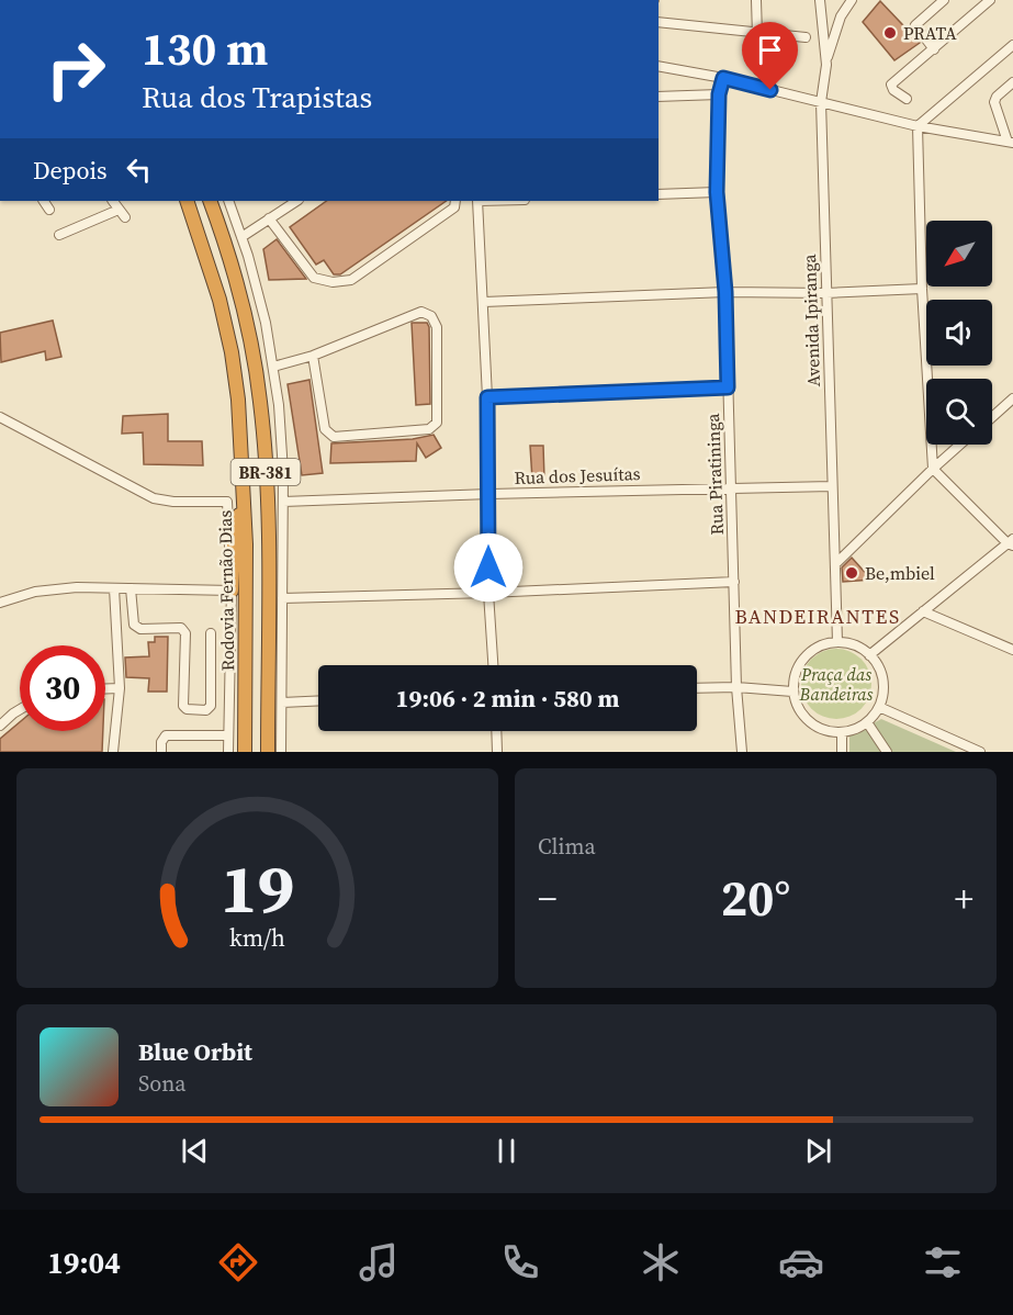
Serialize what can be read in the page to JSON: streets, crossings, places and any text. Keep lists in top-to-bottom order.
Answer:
{
  "streets": {
    "highway": ["BR-381", "Rodovia Fernão Dias"],
    "street": ["Avenida Ipiranga", "Rua Piratininga", "Rua dos Jesuítas"]
  },
  "crossings": [
    ["Avenida Ipiranga", "Rua dos Jesuítas"],
    ["BR-381", "Rua dos Jesuítas"],
    ["BR-381", "Rodovia Fernão Dias"],
    ["Rua Piratininga", "Rua dos Jesuítas"]
  ],
  "districts": ["BANDEIRANTES"],
  "parks": ["Praça das Bandeiras"],
  "places": ["PRATA", "Be,mbiel"],
  "north": "bottom left",
  "page": {
    "turn": ["130 m", "Rua dos Trapistas"],
    "then": "Depois",
    "limit": "30",
    "trip": "19:06 · 2 min · 580 m",
    "tile": "Clima",
    "heat": ["−", "20°", "+"],
    "song": ["Blue Orbit", "Sona"],
    "tabs": "19:04",
    "gauge": ["19", "km/h"]
  }
}
